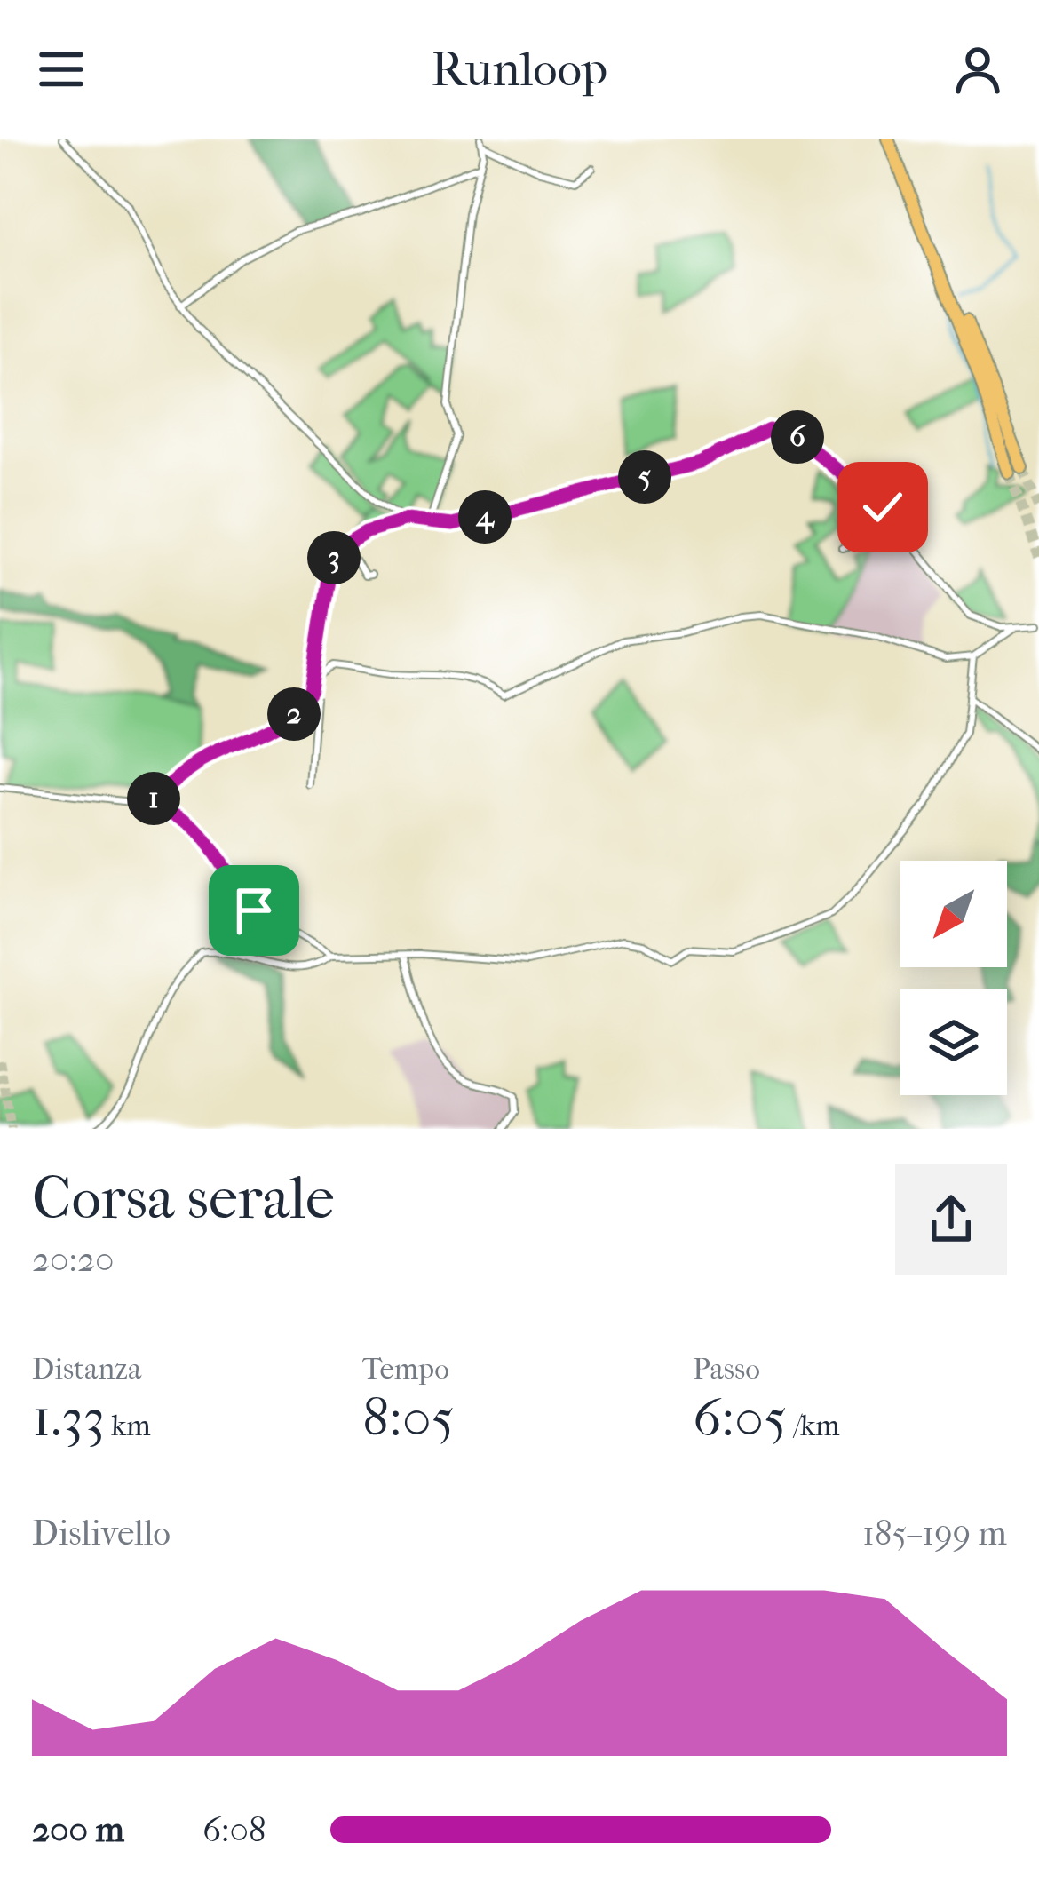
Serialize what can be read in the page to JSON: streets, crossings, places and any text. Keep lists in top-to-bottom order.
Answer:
{
  "north": "bottom left",
  "page": {
    "header": "Runloop",
    "pins": [
      "6",
      "5",
      "4",
      "3",
      "2",
      "1"
    ],
    "heading": ["Corsa serale", "20:20"],
    "stats": [
      ["Distanza", "1.33 km"],
      ["Tempo", "8:05"],
      ["Passo", "6:05 /km"]
    ],
    "chart": ["Dislivello", "185–199 m"],
    "list": [
      {
        "name": "200 m",
        "note": "6:08"
      }
    ]
  }
}
